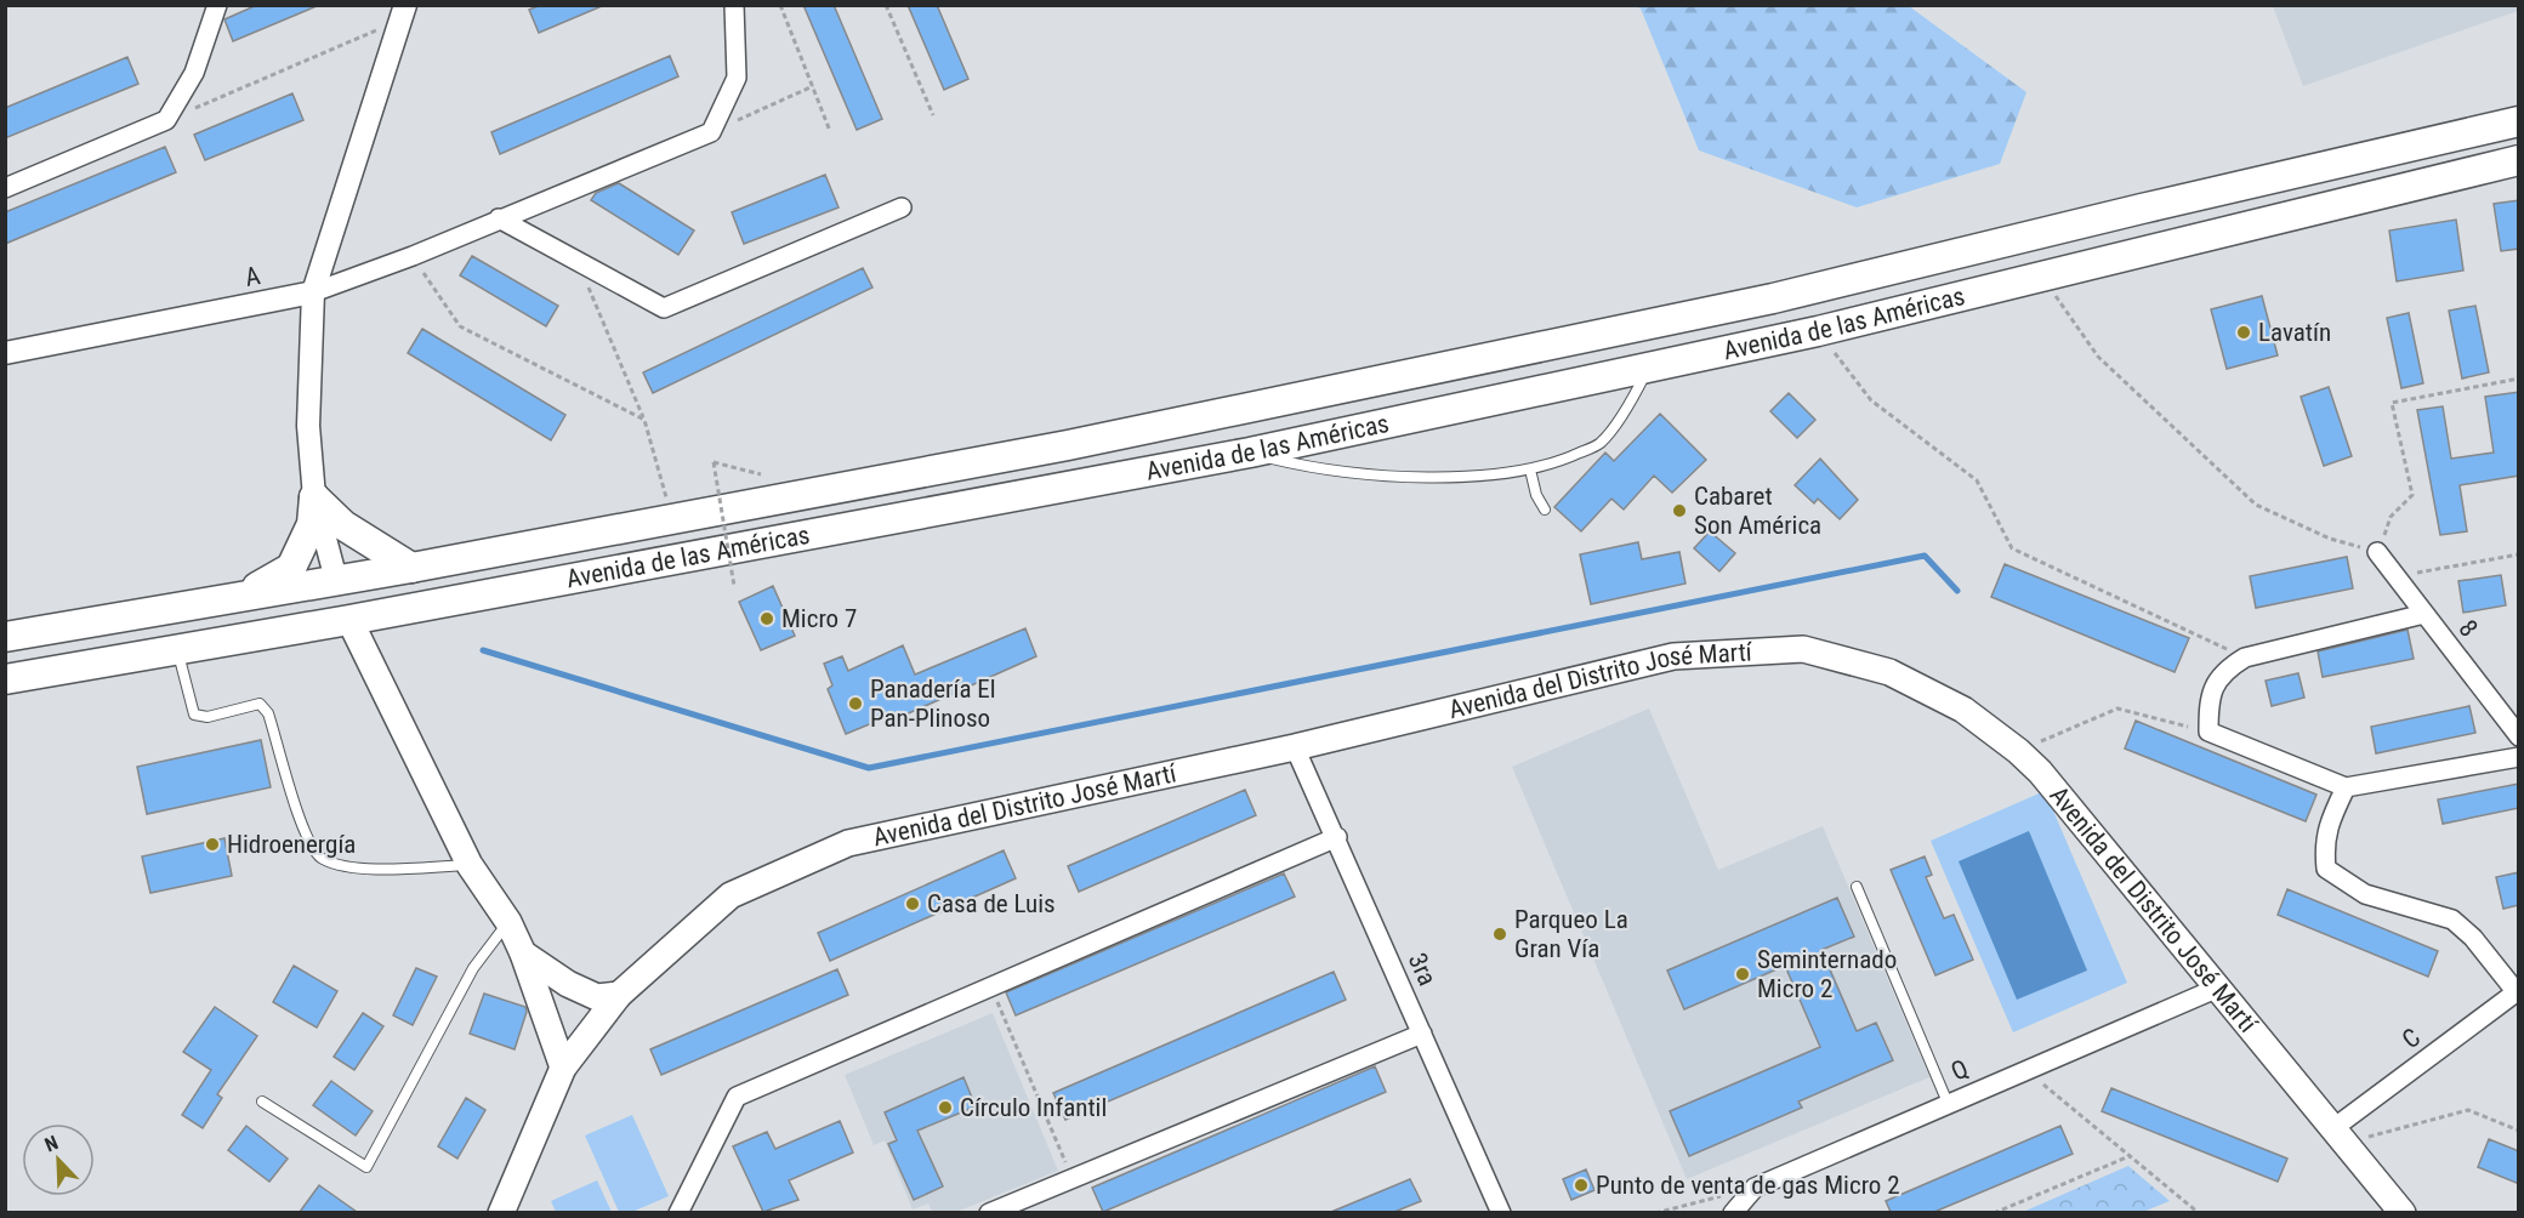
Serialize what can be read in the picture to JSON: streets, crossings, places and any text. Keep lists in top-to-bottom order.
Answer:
{
  "streets": {
    "main road": ["Avenida de las Américas", "Avenida del Distrito José Martí"],
    "street": [
      "A",
      "8",
      "3ra",
      "C",
      "Q"
    ]
  },
  "crossings": [
    ["Avenida del Distrito José Martí", "3ra"],
    ["Avenida del Distrito José Martí", "C"],
    ["Avenida del Distrito José Martí", "Q"]
  ],
  "places": [
    "Lavatín",
    "Cabaret Son América",
    "Micro 7",
    "Panadería El Pan-Plinoso",
    "Hidroenergía",
    "Casa de Luis",
    "Parqueo La Gran Vía",
    "Seminternado Micro 2",
    "Círculo Infantil",
    "Punto de venta de gas Micro 2"
  ],
  "north": "top left"
}
